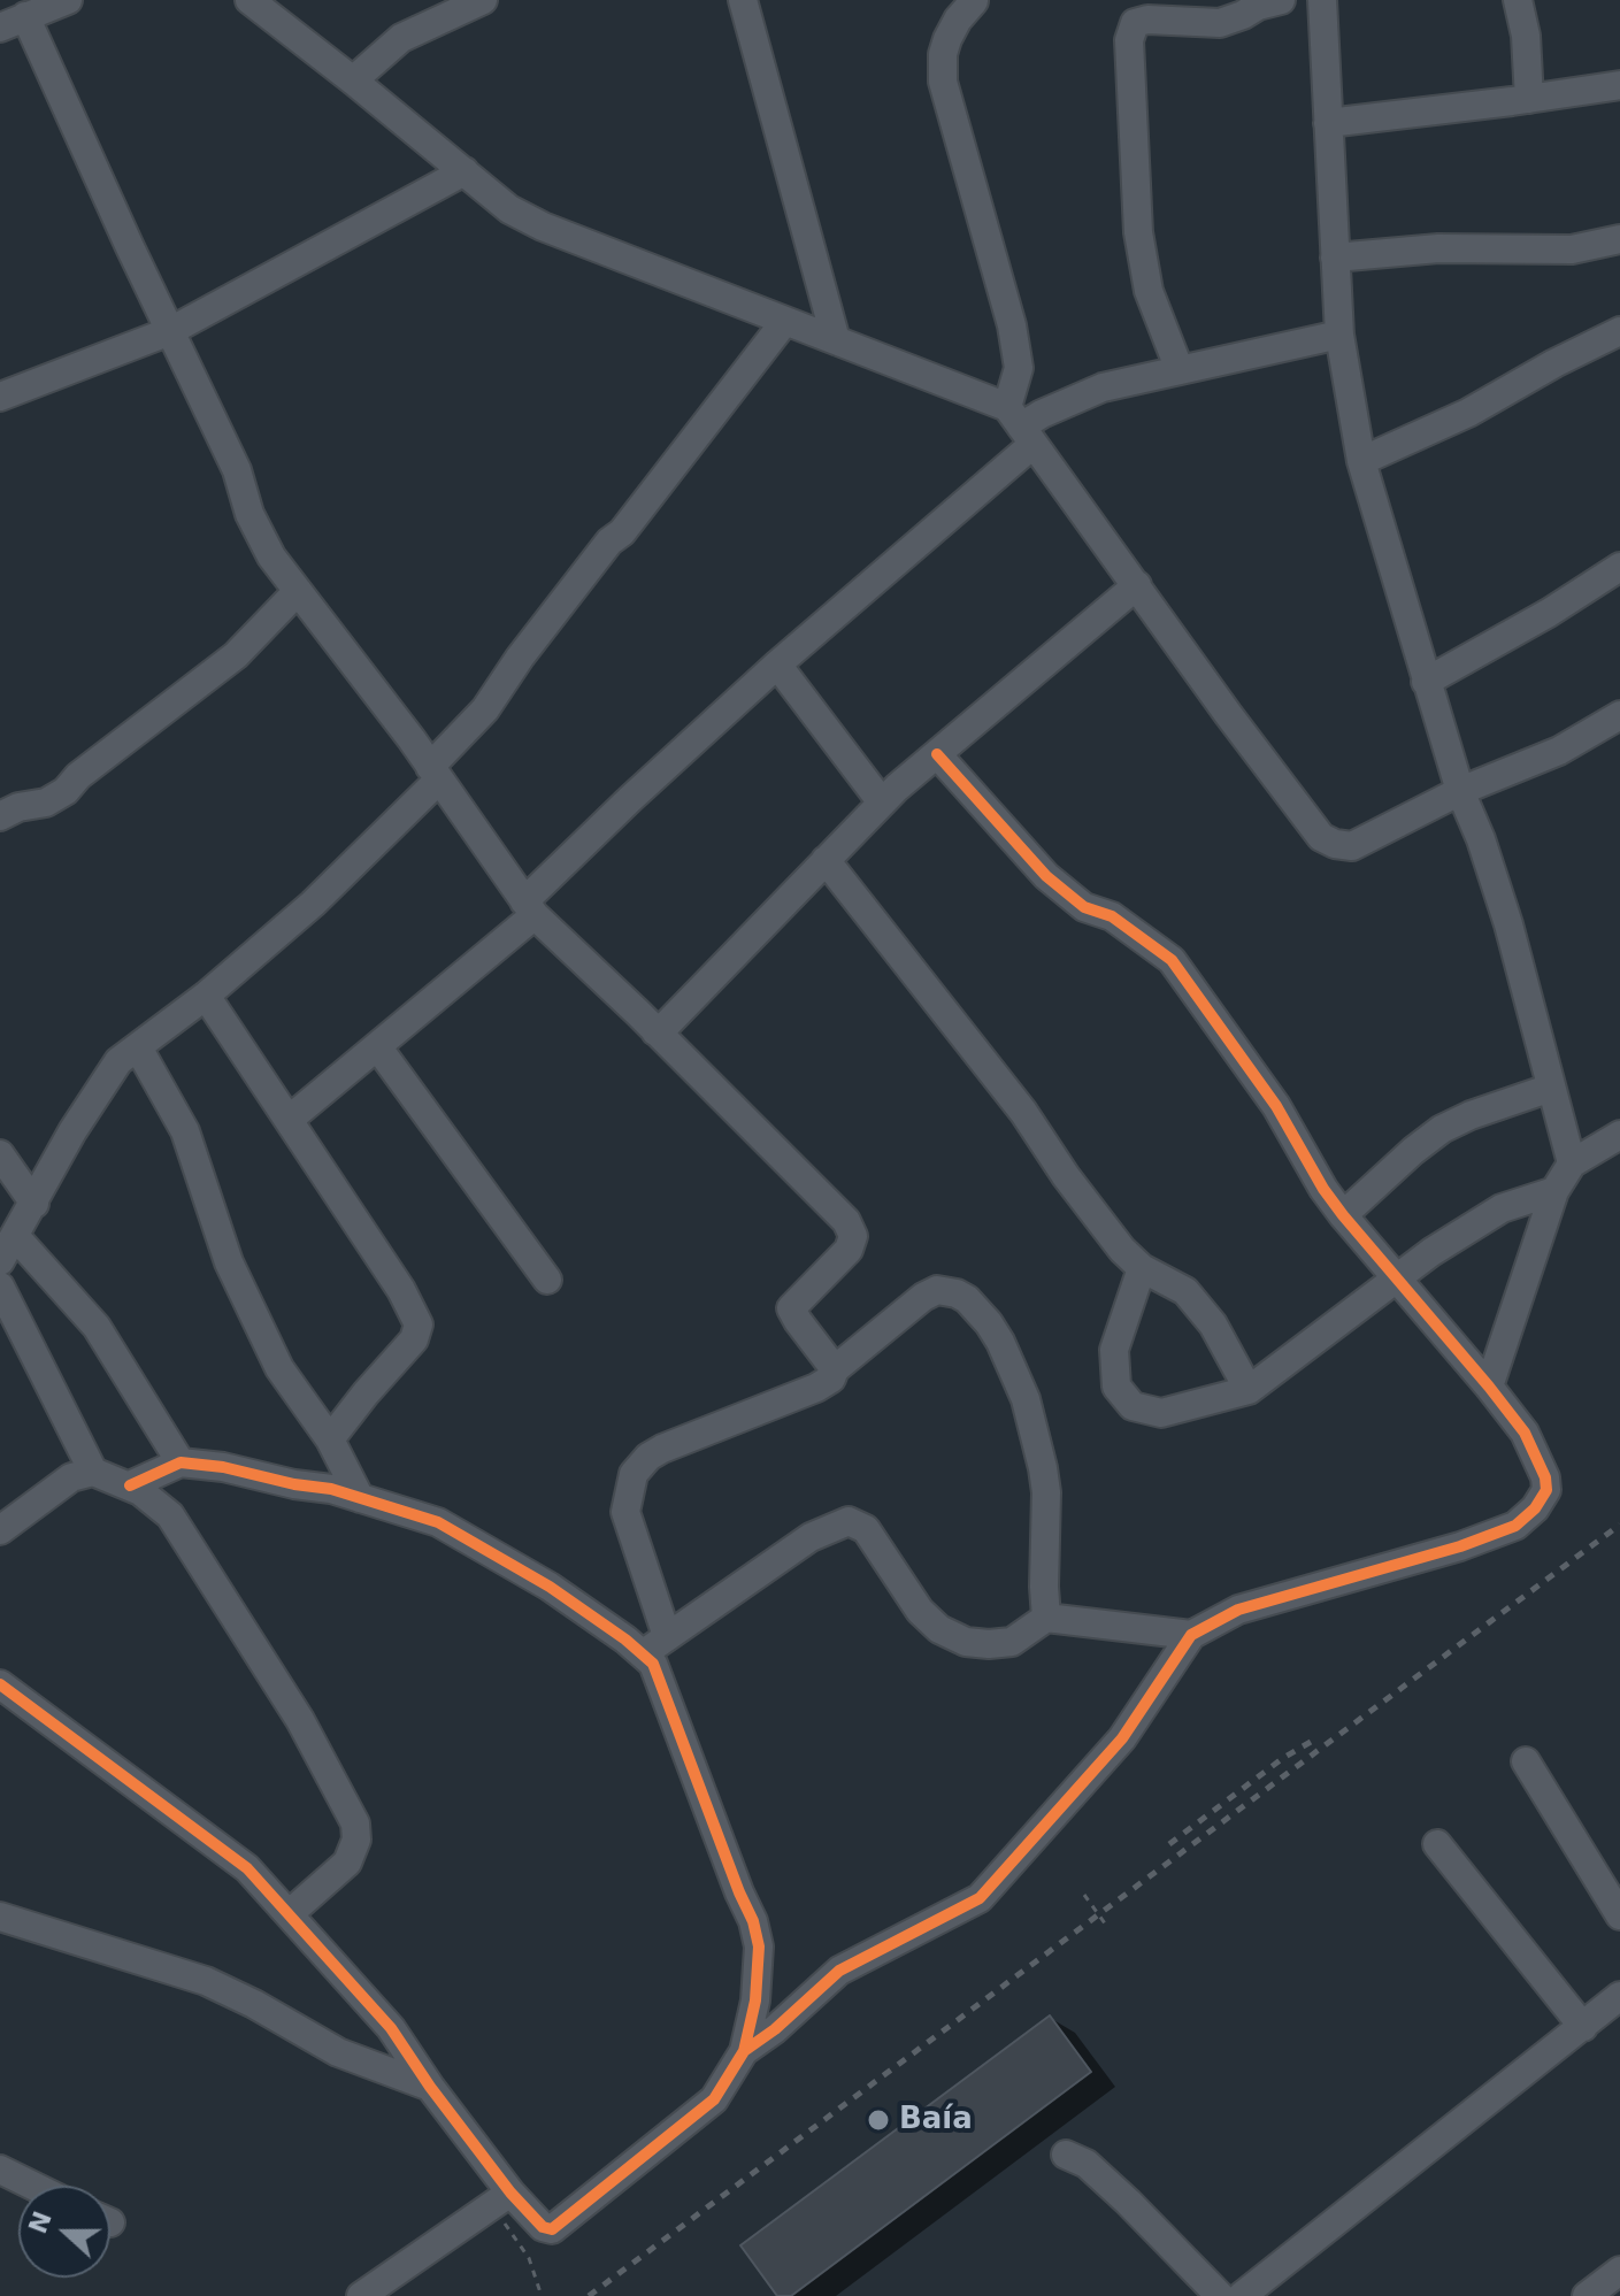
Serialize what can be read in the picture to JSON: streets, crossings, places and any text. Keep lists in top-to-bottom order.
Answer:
{
  "places": ["Baía"],
  "north": "left"
}
